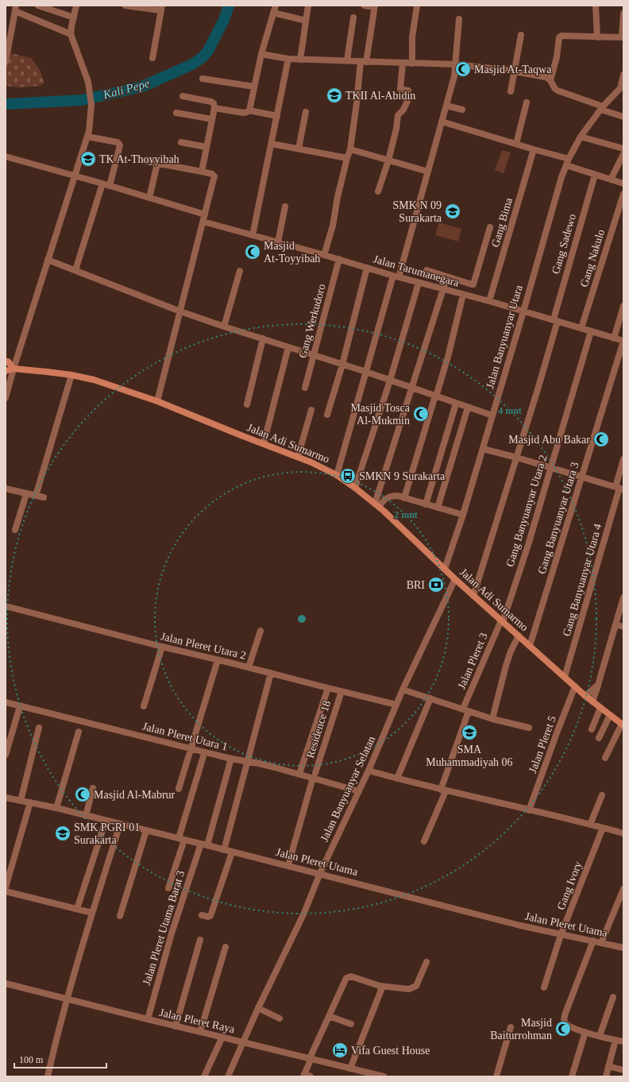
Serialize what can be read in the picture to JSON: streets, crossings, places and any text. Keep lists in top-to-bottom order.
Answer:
{
  "streets": {
    "main road": ["Jalan Adi Sumarmo"],
    "street": [
      "Gang Bima",
      "Gang Sadewo",
      "Gang Nakulo",
      "Jalan Tarumanegara",
      "Gang Werkudoro",
      "Jalan Banyuanyar Utara",
      "Gang Banyuanyar Utara 2",
      "Gang Banyuanyar Utara 3",
      "Gang Banyuanyar Utara 4",
      "Jalan Pleret Utara 2",
      "Jalan Pleret 3",
      "Residence 18",
      "Jalan Pleret Utara 1",
      "Jalan Pleret 5",
      "Jalan Banyuanyar Selatan",
      "Jalan Pleret Utama",
      "Gang Ivory",
      "Jalan Pleret Utama Barat 3",
      "Jalan Pleret Raya"
    ]
  },
  "crossings": [
    ["Gang Bima", "Jalan Tarumanegara"],
    ["Gang Sadewo", "Jalan Tarumanegara"],
    ["Gang Sadewo", "Jalan Adi Sumarmo"],
    ["Gang Nakulo", "Jalan Tarumanegara"],
    ["Jalan Tarumanegara", "Gang Werkudoro"],
    ["Jalan Tarumanegara", "Jalan Banyuanyar Utara"],
    ["Jalan Tarumanegara", "Gang Banyuanyar Utara 2"],
    ["Jalan Tarumanegara", "Gang Banyuanyar Utara 3"],
    ["Jalan Banyuanyar Utara", "Jalan Adi Sumarmo"],
    ["Jalan Adi Sumarmo", "Gang Banyuanyar Utara 2"],
    ["Jalan Adi Sumarmo", "Gang Banyuanyar Utara 3"],
    ["Jalan Adi Sumarmo", "Gang Banyuanyar Utara 4"],
    ["Jalan Adi Sumarmo", "Jalan Pleret 3"],
    ["Jalan Adi Sumarmo", "Jalan Pleret 5"],
    ["Jalan Adi Sumarmo", "Jalan Banyuanyar Selatan"],
    ["Gang Banyuanyar Utara 2", "Jalan Pleret 3"],
    ["Jalan Pleret Utara 2", "Residence 18"],
    ["Jalan Pleret Utara 2", "Jalan Banyuanyar Selatan"],
    ["Residence 18", "Jalan Pleret Utara 1"],
    ["Residence 18", "Jalan Pleret Utama"],
    ["Jalan Pleret Utara 1", "Jalan Banyuanyar Selatan"],
    ["Jalan Pleret Utara 1", "Jalan Pleret Utama Barat 3"],
    ["Jalan Banyuanyar Selatan", "Jalan Pleret Utama"],
    ["Jalan Banyuanyar Selatan", "Jalan Pleret Raya"],
    ["Jalan Pleret Utama", "Gang Ivory"],
    ["Jalan Pleret Utama", "Jalan Pleret Utama Barat 3"],
    ["Jalan Pleret Utama Barat 3", "Jalan Pleret Raya"]
  ],
  "water": ["Kali Pepe"],
  "places": {
    "mosque": [
      "Masjid At-Taqwa",
      "Masjid At-Toyyibah",
      "Masjid Tosca Al-Mukmin",
      "Masjid Abu Bakar",
      "Masjid Al-Mabrur",
      "Masjid Baiturrohman"
    ],
    "school or university": [
      "TKII Al-Abidin",
      "TK At-Thoyyibah",
      "SMK N 09 Surakarta",
      "SMA Muhammadiyah 06",
      "SMK PGRI 01 Surakarta"
    ],
    "bus stop": ["SMKN 9 Surakarta"],
    "bank": ["BRI"],
    "hotel": ["Vifa Guest House"]
  },
  "scale_bar": "100 m",
  "rings": ["4 mnt", "2 mnt"]
}
